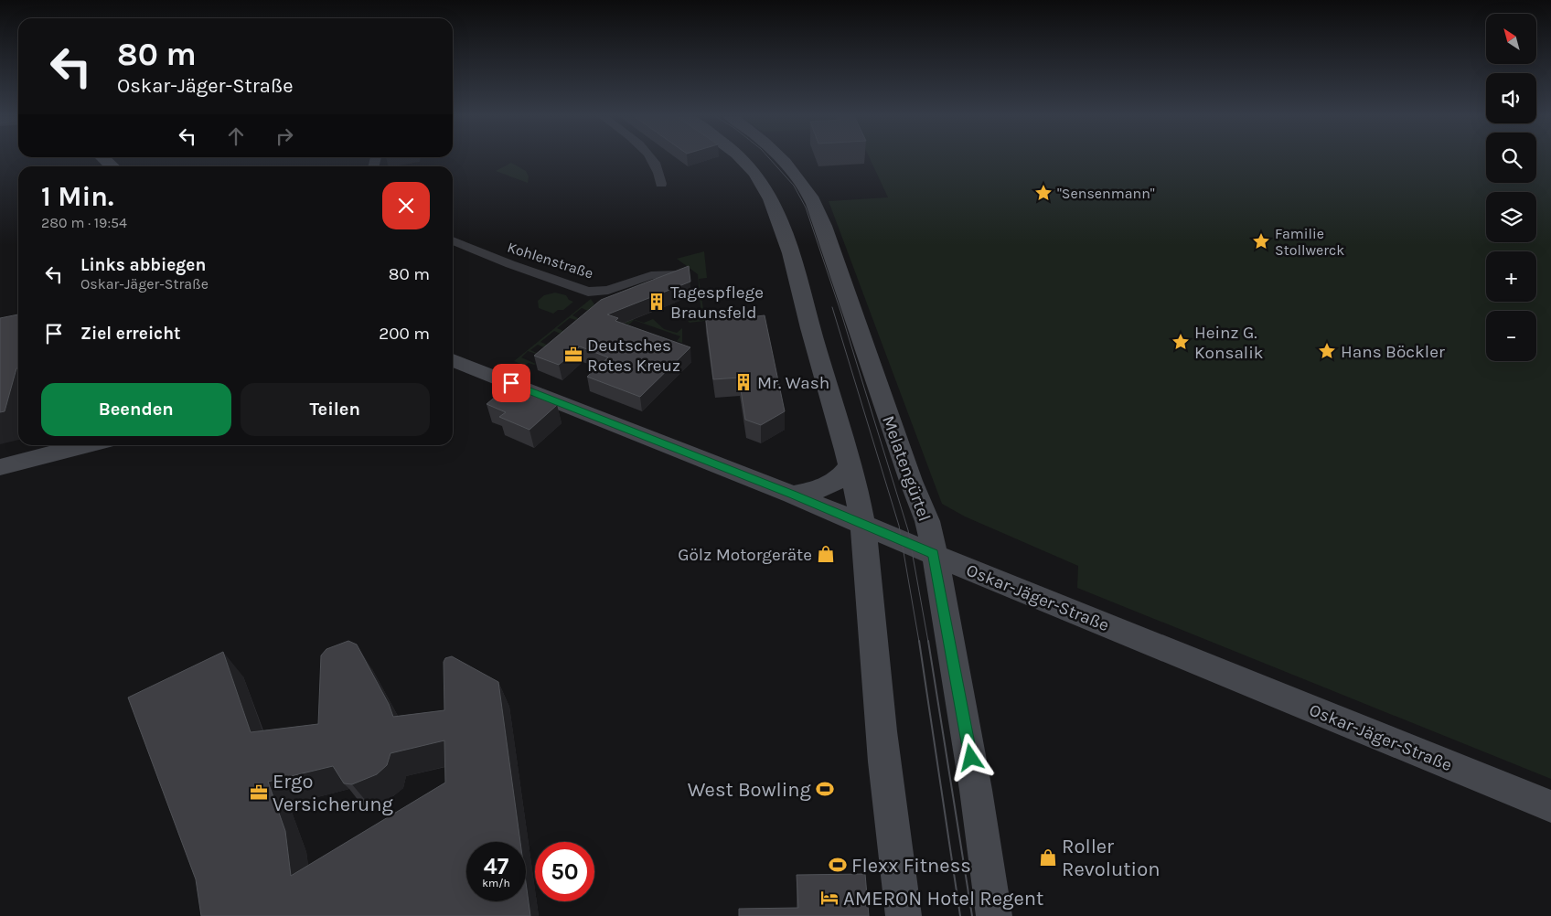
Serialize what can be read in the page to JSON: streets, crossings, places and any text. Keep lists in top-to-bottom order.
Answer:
{
  "streets": {
    "main road": ["Melatengürtel", "Oskar-Jäger-Straße"],
    "street": ["Kohlenstraße"]
  },
  "crossings": [
    ["Melatengürtel", "Oskar-Jäger-Straße"]
  ],
  "places": {
    "place": [
      "\"Sensenmann\"",
      "Familie Stollwerck",
      "Heinz G. Konsalik",
      "Hans Böckler"
    ],
    "building": ["Tagespflege Braunsfeld", "Mr. Wash"],
    "office": ["Deutsches Rotes Kreuz", "Ergo Versicherung"],
    "shop": ["Gölz Motorgeräte", "Roller Revolution"],
    "sports": ["West Bowling", "Flexx Fitness"],
    "hotel": ["AMERON Hotel Regent"]
  },
  "north": "top left",
  "page": {
    "map_buttons": ["+", "−"],
    "turn": ["80 m", "Oskar-Jäger-Straße"],
    "heading": ["1 Min.", "280 m · 19:54"],
    "list": [
      {
        "name": "Links abbiegen",
        "note": "Oskar-Jäger-Straße",
        "value": "80 m"
      },
      {
        "name": "Ziel erreicht",
        "value": "200 m"
      }
    ],
    "buttons": ["Beenden", "Teilen"],
    "speed": "47 km/h",
    "limit": "50"
  }
}
